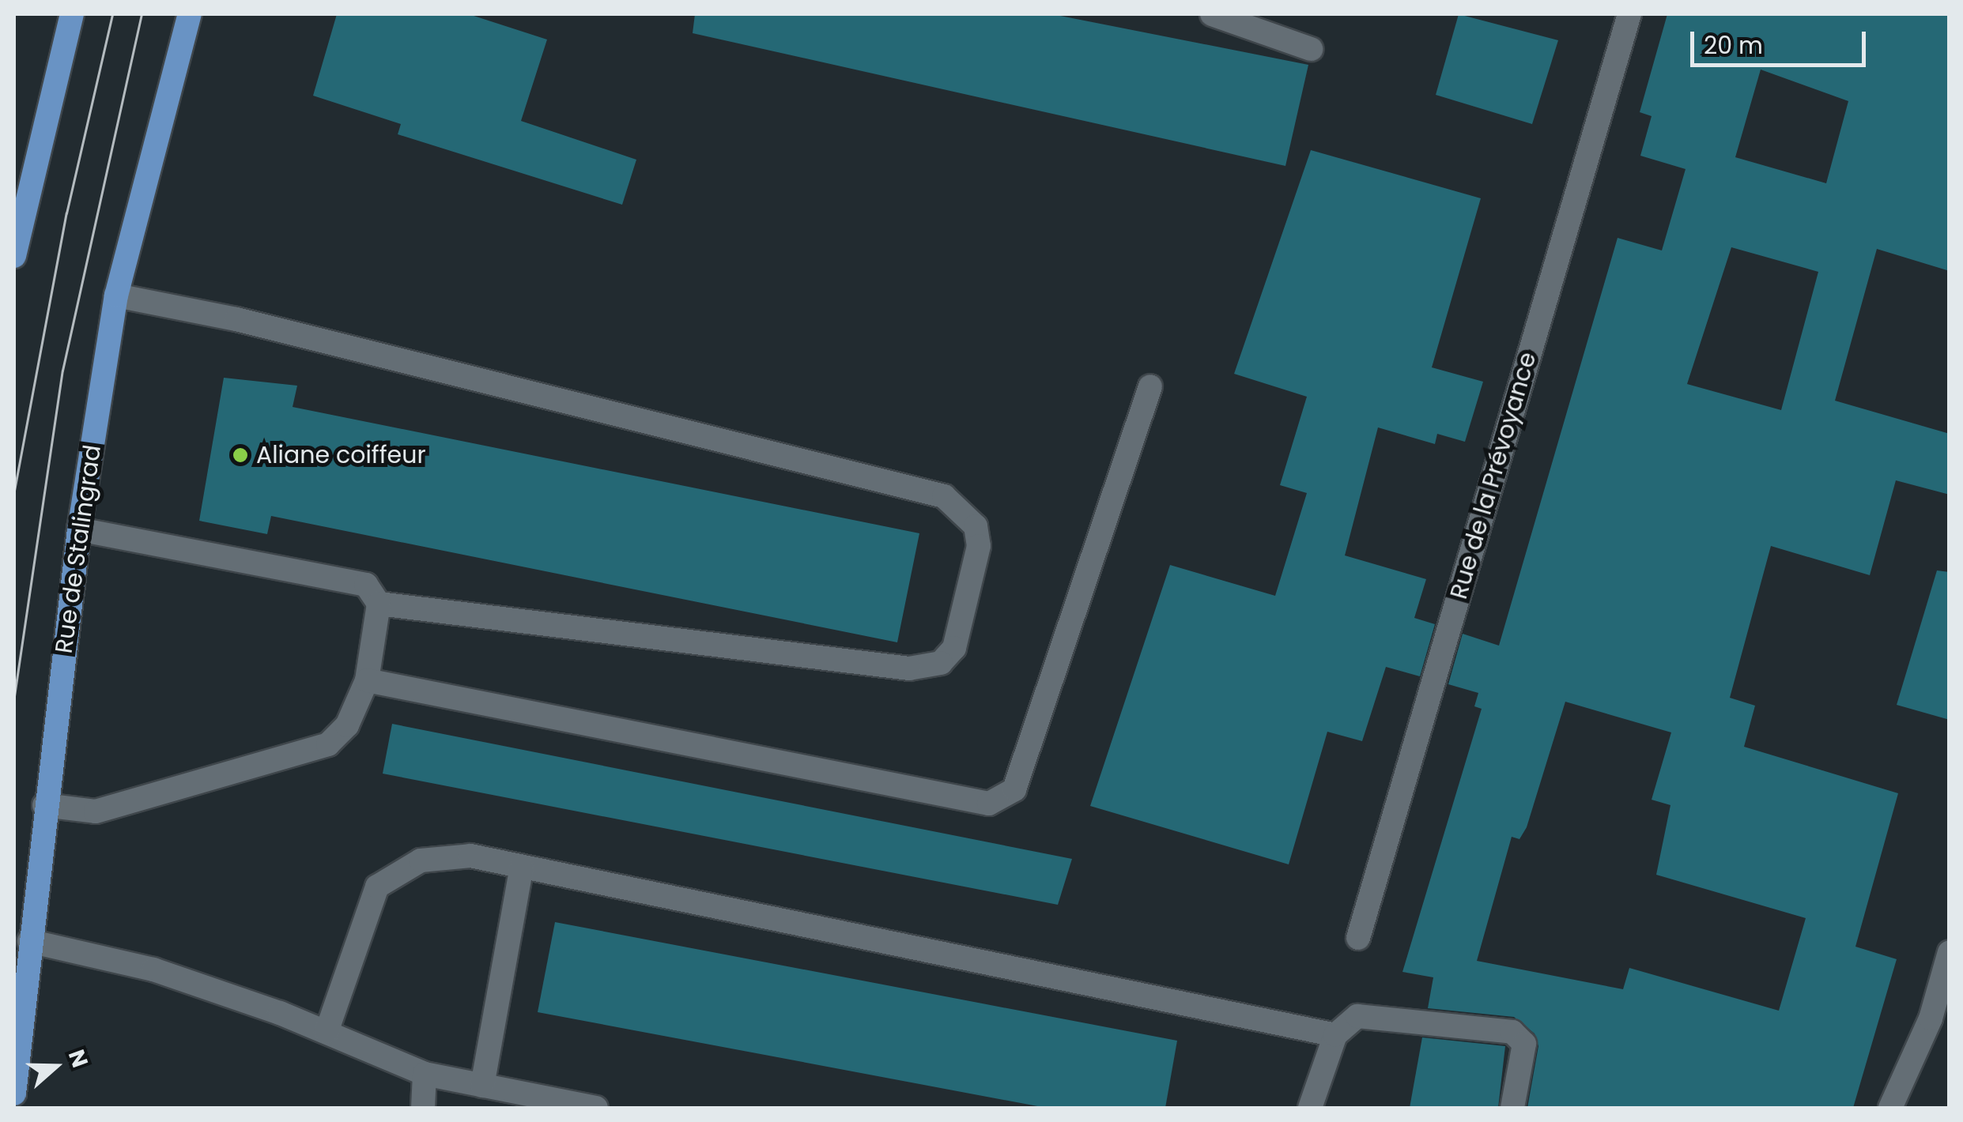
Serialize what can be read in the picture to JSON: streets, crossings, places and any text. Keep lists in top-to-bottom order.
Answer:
{
  "streets": {
    "main road": ["Rue de Stalingrad"],
    "street": ["Rue de la Prévoyance"]
  },
  "places": ["Aliane coiffeur"],
  "scale_bar": "20 m",
  "north": "right"
}
